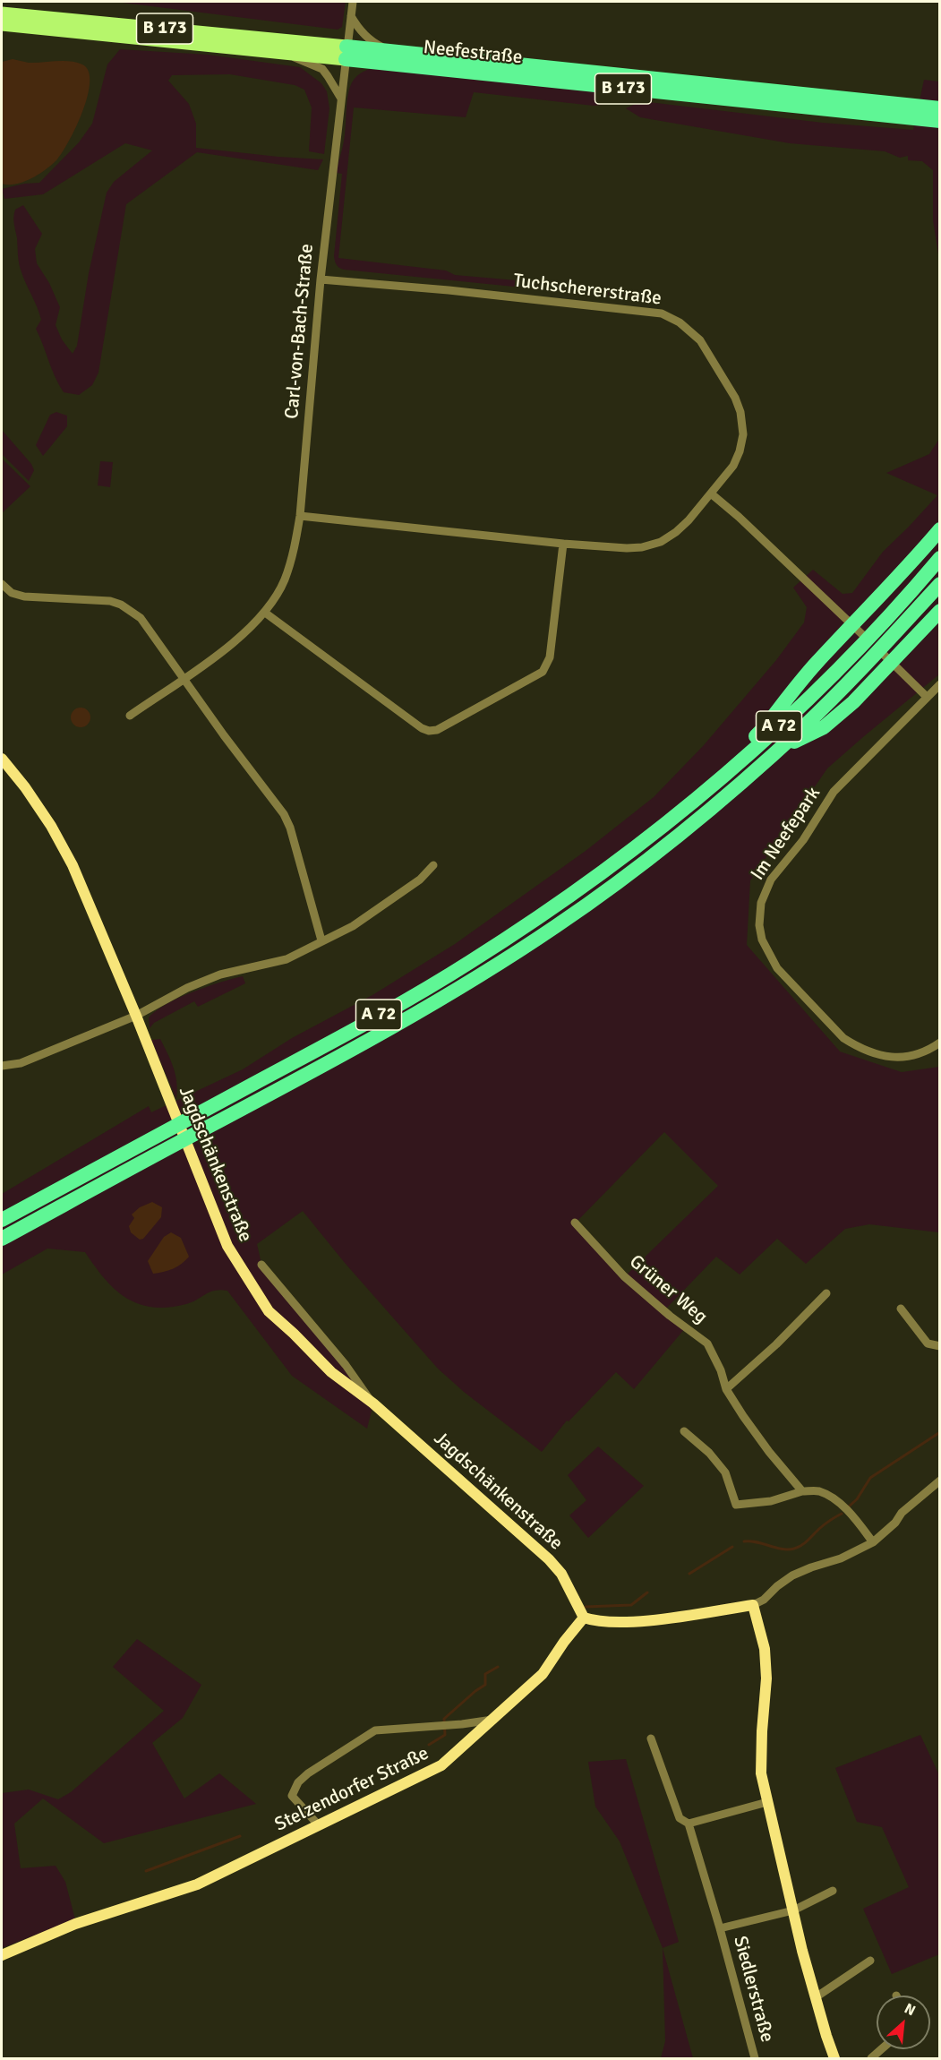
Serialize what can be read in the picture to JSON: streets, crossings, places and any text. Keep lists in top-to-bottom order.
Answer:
{
  "streets": {
    "highway": ["B 173", "Neefestraße", "A 72"],
    "main road": ["Jagdschänkenstraße", "Stelzendorfer Straße"],
    "street": [
      "Tuchschererstraße",
      "Carl-von-Bach-Straße",
      "Im Neefepark",
      "Grüner Weg",
      "Siedlerstraße"
    ]
  },
  "crossings": [
    ["Neefestraße", "Carl-von-Bach-Straße"],
    ["Tuchschererstraße", "Carl-von-Bach-Straße"],
    ["Jagdschänkenstraße", "Stelzendorfer Straße"]
  ],
  "north": "top right"
}
